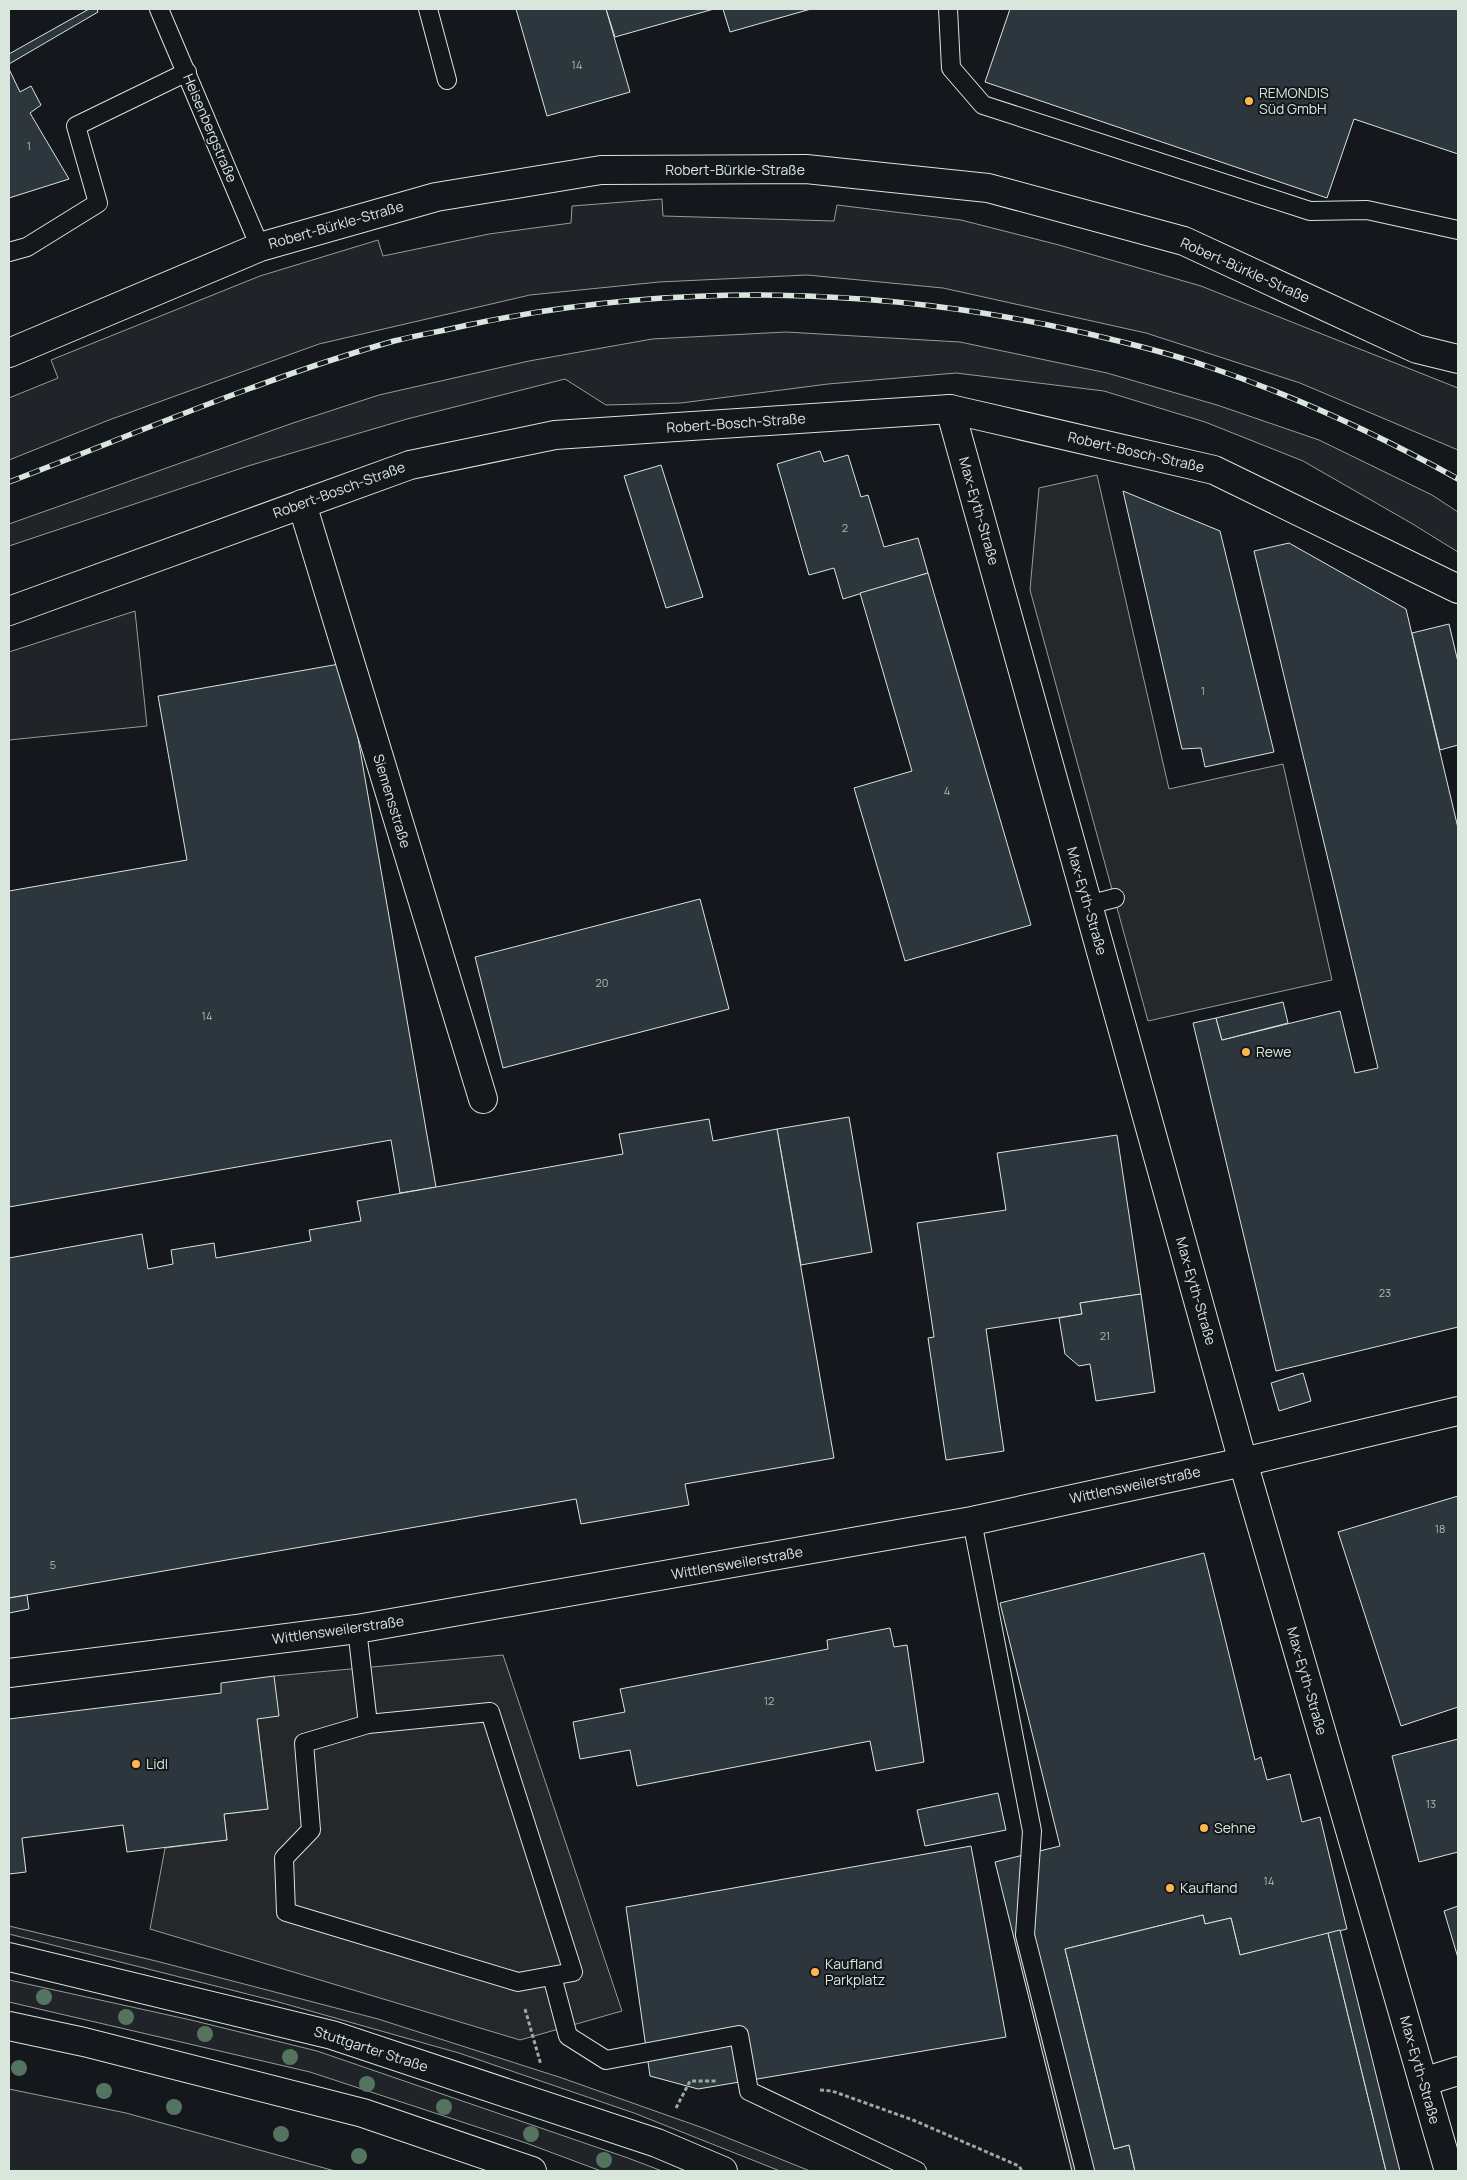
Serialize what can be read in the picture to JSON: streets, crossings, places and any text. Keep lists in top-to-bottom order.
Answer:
{
  "streets": {
    "street": [
      "Robert-Bürkle-Straße",
      "Robert-Bosch-Straße",
      "Max-Eyth-Straße",
      "Siemensstraße",
      "Wittlensweilerstraße",
      "Stuttgarter Straße"
    ],
    "lane": ["Heisenbergstraße"]
  },
  "crossings": [
    ["Heisenbergstraße", "Robert-Bürkle-Straße"],
    ["Robert-Bosch-Straße", "Max-Eyth-Straße"],
    ["Robert-Bosch-Straße", "Siemensstraße"],
    ["Max-Eyth-Straße", "Wittlensweilerstraße"]
  ],
  "places": [
    "REMONDIS Süd GmbH",
    "Rewe",
    "Lidl",
    "Sehne",
    "Kaufland",
    "Kaufland Parkplatz"
  ],
  "house_numbers": [
    "14",
    "1",
    "2",
    "1",
    "4",
    "20",
    "14",
    "23",
    "21",
    "18",
    "5",
    "12",
    "13",
    "14"
  ]
}
